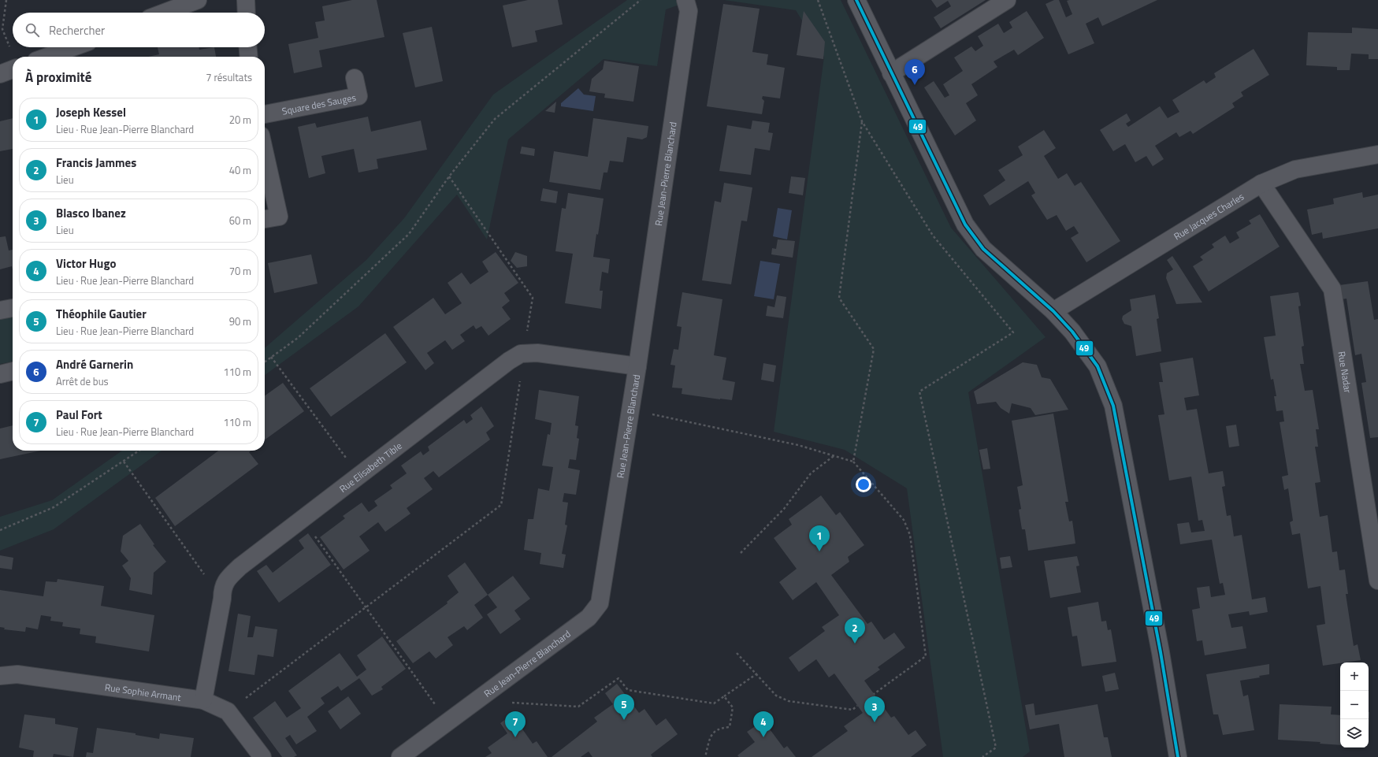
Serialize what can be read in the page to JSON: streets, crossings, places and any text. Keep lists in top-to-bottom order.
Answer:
{
  "streets": {
    "street": [
      "Square des Sauges",
      "Rue Jean-Pierre Blanchard",
      "Rue Jacques Charles",
      "Rue Nadar",
      "Rue Elisabeth Tible",
      "Rue Sophie Armant"
    ]
  },
  "crossings": [
    ["Rue Jean-Pierre Blanchard", "Rue Elisabeth Tible"],
    ["Rue Jacques Charles", "Rue Nadar"],
    ["Rue Elisabeth Tible", "Rue Sophie Armant"]
  ],
  "lines": ["transit line 49"],
  "page": {
    "search": "Rechercher",
    "heading": ["À proximité", "7 résultats"],
    "pins": [
      "6",
      "1",
      "2",
      "5",
      "3",
      "4",
      "7"
    ],
    "list": [
      {
        "mark": "1",
        "name": "Joseph Kessel",
        "note": "Lieu · Rue Jean-Pierre Blanchard",
        "value": "20 m"
      },
      {
        "mark": "2",
        "name": "Francis Jammes",
        "note": "Lieu",
        "value": "40 m"
      },
      {
        "mark": "3",
        "name": "Blasco Ibanez",
        "note": "Lieu",
        "value": "60 m"
      },
      {
        "mark": "4",
        "name": "Victor Hugo",
        "note": "Lieu · Rue Jean-Pierre Blanchard",
        "value": "70 m"
      },
      {
        "mark": "5",
        "name": "Théophile Gautier",
        "note": "Lieu · Rue Jean-Pierre Blanchard",
        "value": "90 m"
      },
      {
        "mark": "6",
        "name": "André Garnerin",
        "note": "Arrêt de bus",
        "value": "110 m"
      },
      {
        "mark": "7",
        "name": "Paul Fort",
        "note": "Lieu · Rue Jean-Pierre Blanchard",
        "value": "110 m"
      }
    ],
    "map_buttons": ["+", "−"]
  }
}
